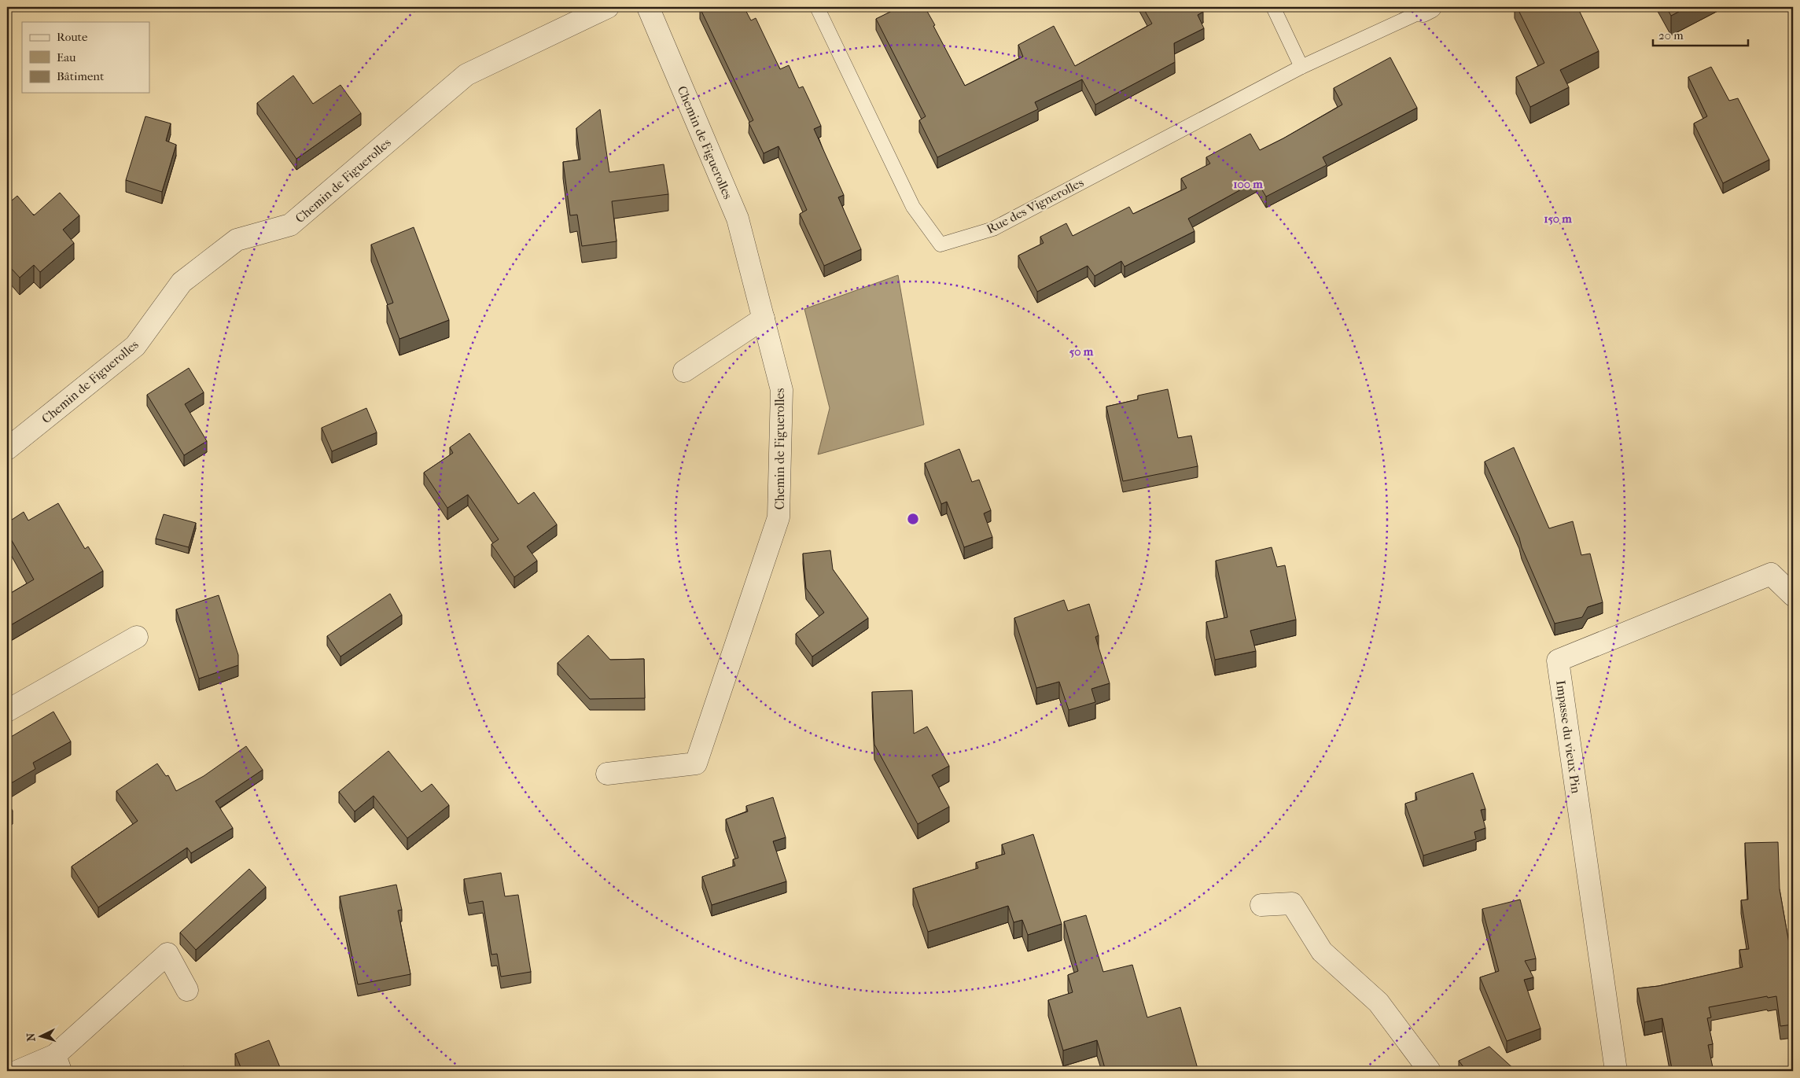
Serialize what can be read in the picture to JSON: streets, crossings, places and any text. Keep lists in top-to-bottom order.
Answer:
{
  "streets": {
    "street": ["Chemin de Figuerolles", "Impasse du vieux Pin"],
    "lane": ["Rue des Vignerolles"]
  },
  "legend": ["Route", "Eau", "Bâtiment"],
  "scale_bar": "20 m",
  "north": "left",
  "rings": ["100 m", "150 m", "50 m"]
}
